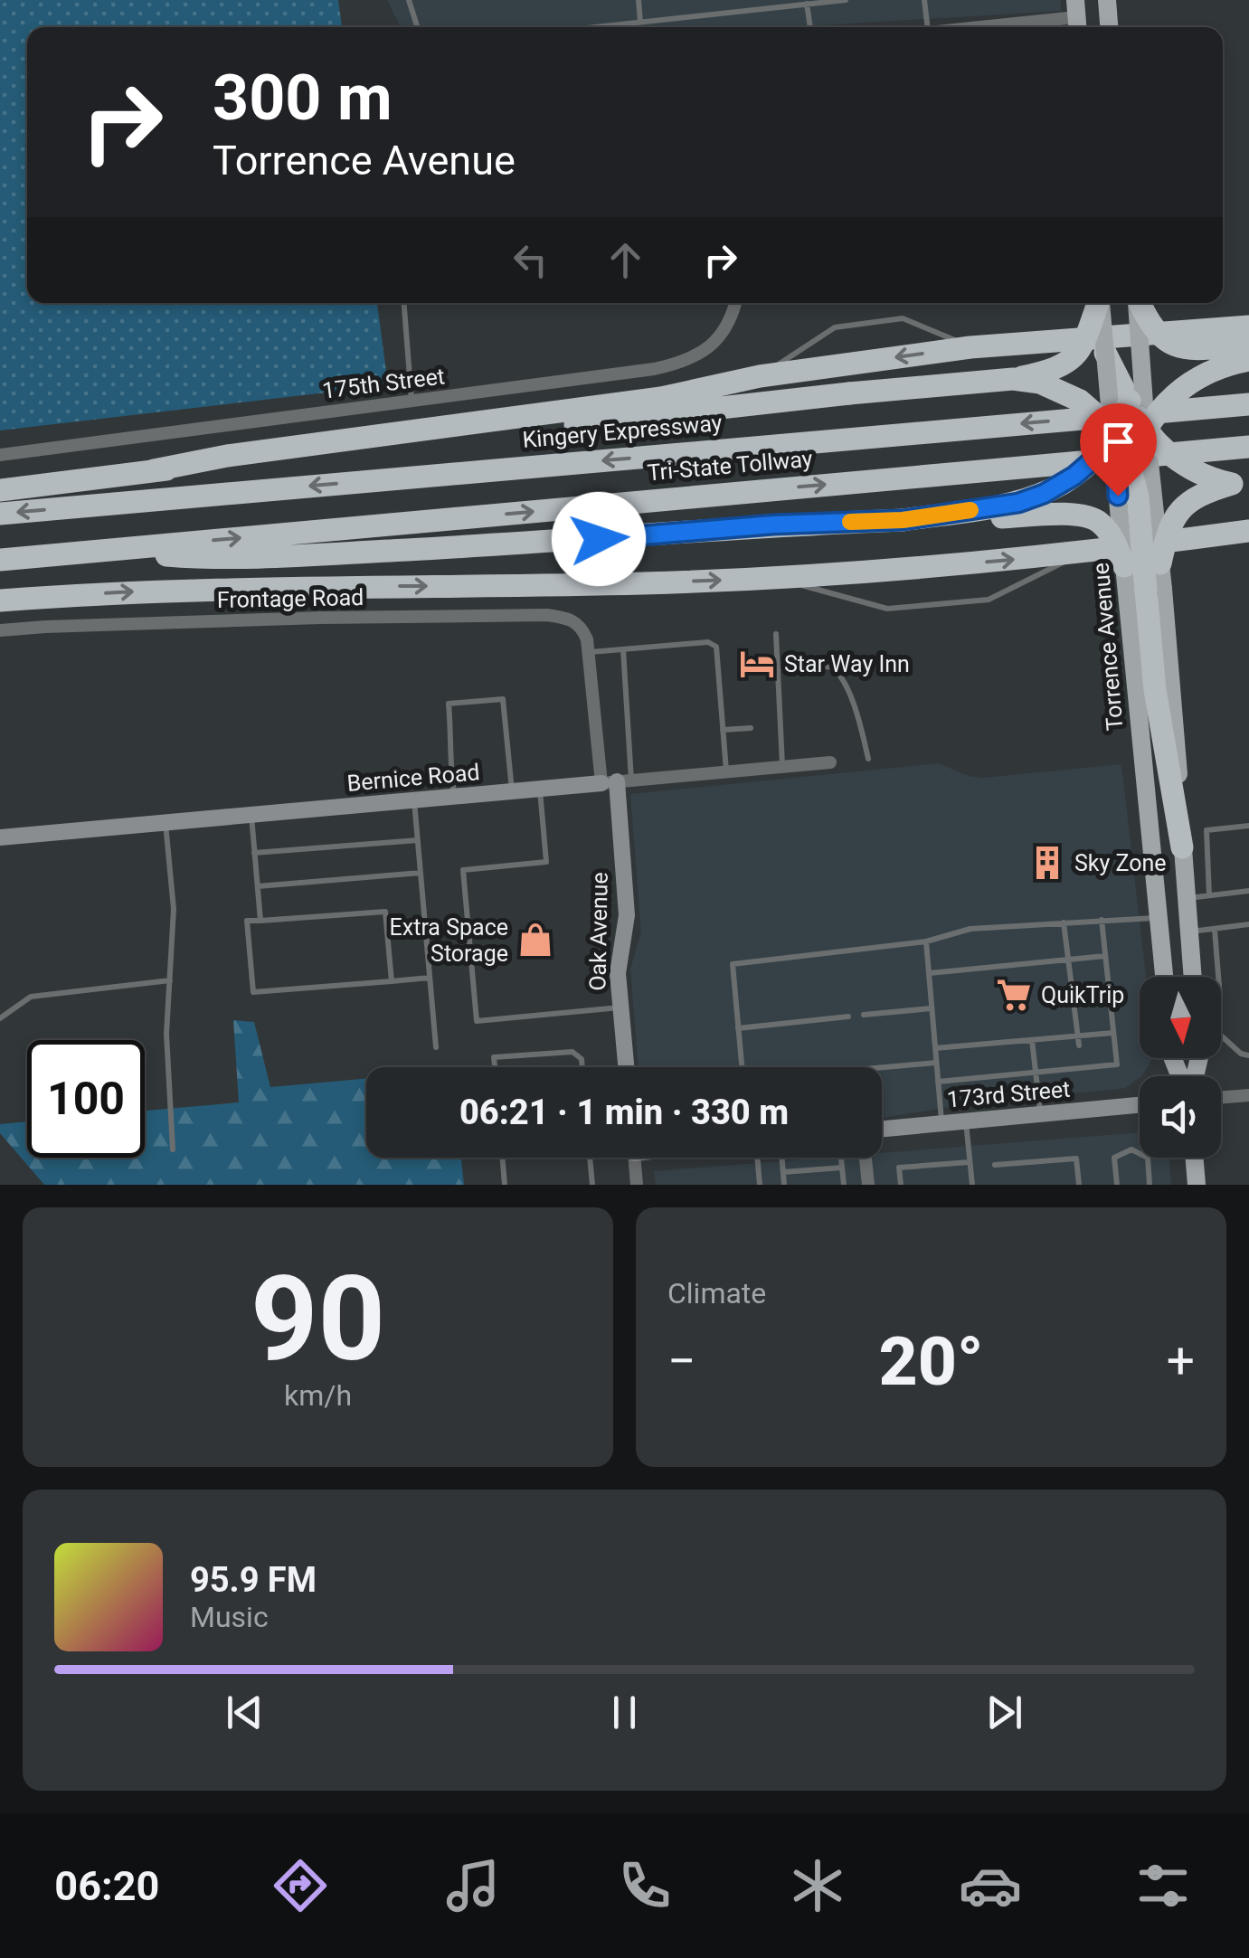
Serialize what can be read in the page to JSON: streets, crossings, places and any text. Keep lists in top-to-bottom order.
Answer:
{
  "streets": {
    "highway": ["Kingery Expressway", "Tri-State Tollway"],
    "main road": ["Torrence Avenue"],
    "street": [
      "175th Street",
      "Frontage Road",
      "Bernice Road",
      "Oak Avenue",
      "173rd Street"
    ]
  },
  "crossings": [
    ["Frontage Road", "Oak Avenue"],
    ["Bernice Road", "Oak Avenue"]
  ],
  "places": {
    "hotel": ["Star Way Inn"],
    "building": ["Sky Zone"],
    "shop": ["Extra Space Storage"],
    "supermarket": ["QuikTrip"]
  },
  "north": "bottom",
  "page": {
    "turn": ["300 m", "Torrence Avenue"],
    "limit": "100",
    "trip": "06:21 · 1 min · 330 m",
    "tile": [
      ["90", "km/h"],
      "Climate"
    ],
    "heat": ["−", "20°", "+"],
    "song": ["95.9 FM", "Music"],
    "tabs": "06:20"
  }
}
